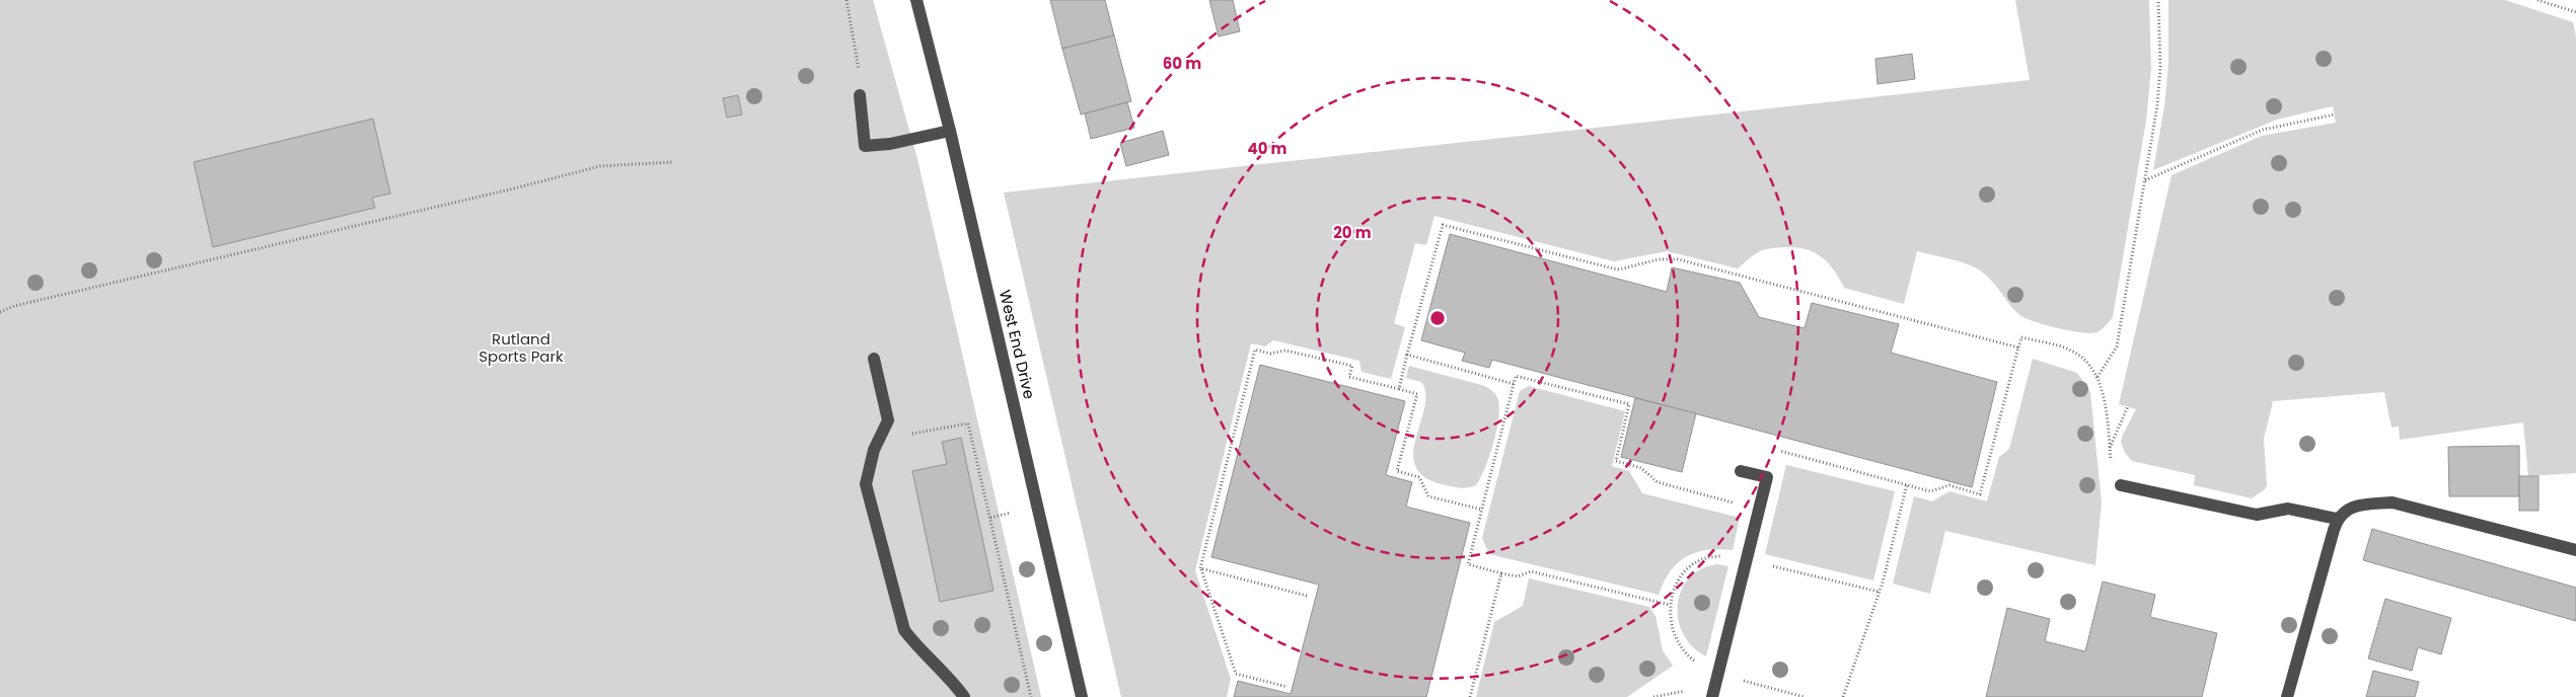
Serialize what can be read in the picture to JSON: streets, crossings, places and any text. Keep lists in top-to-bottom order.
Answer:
{
  "streets": {
    "street": ["West End Drive"]
  },
  "parks": ["Rutland Sports Park"],
  "rings": ["60 m", "40 m", "20 m"]
}
